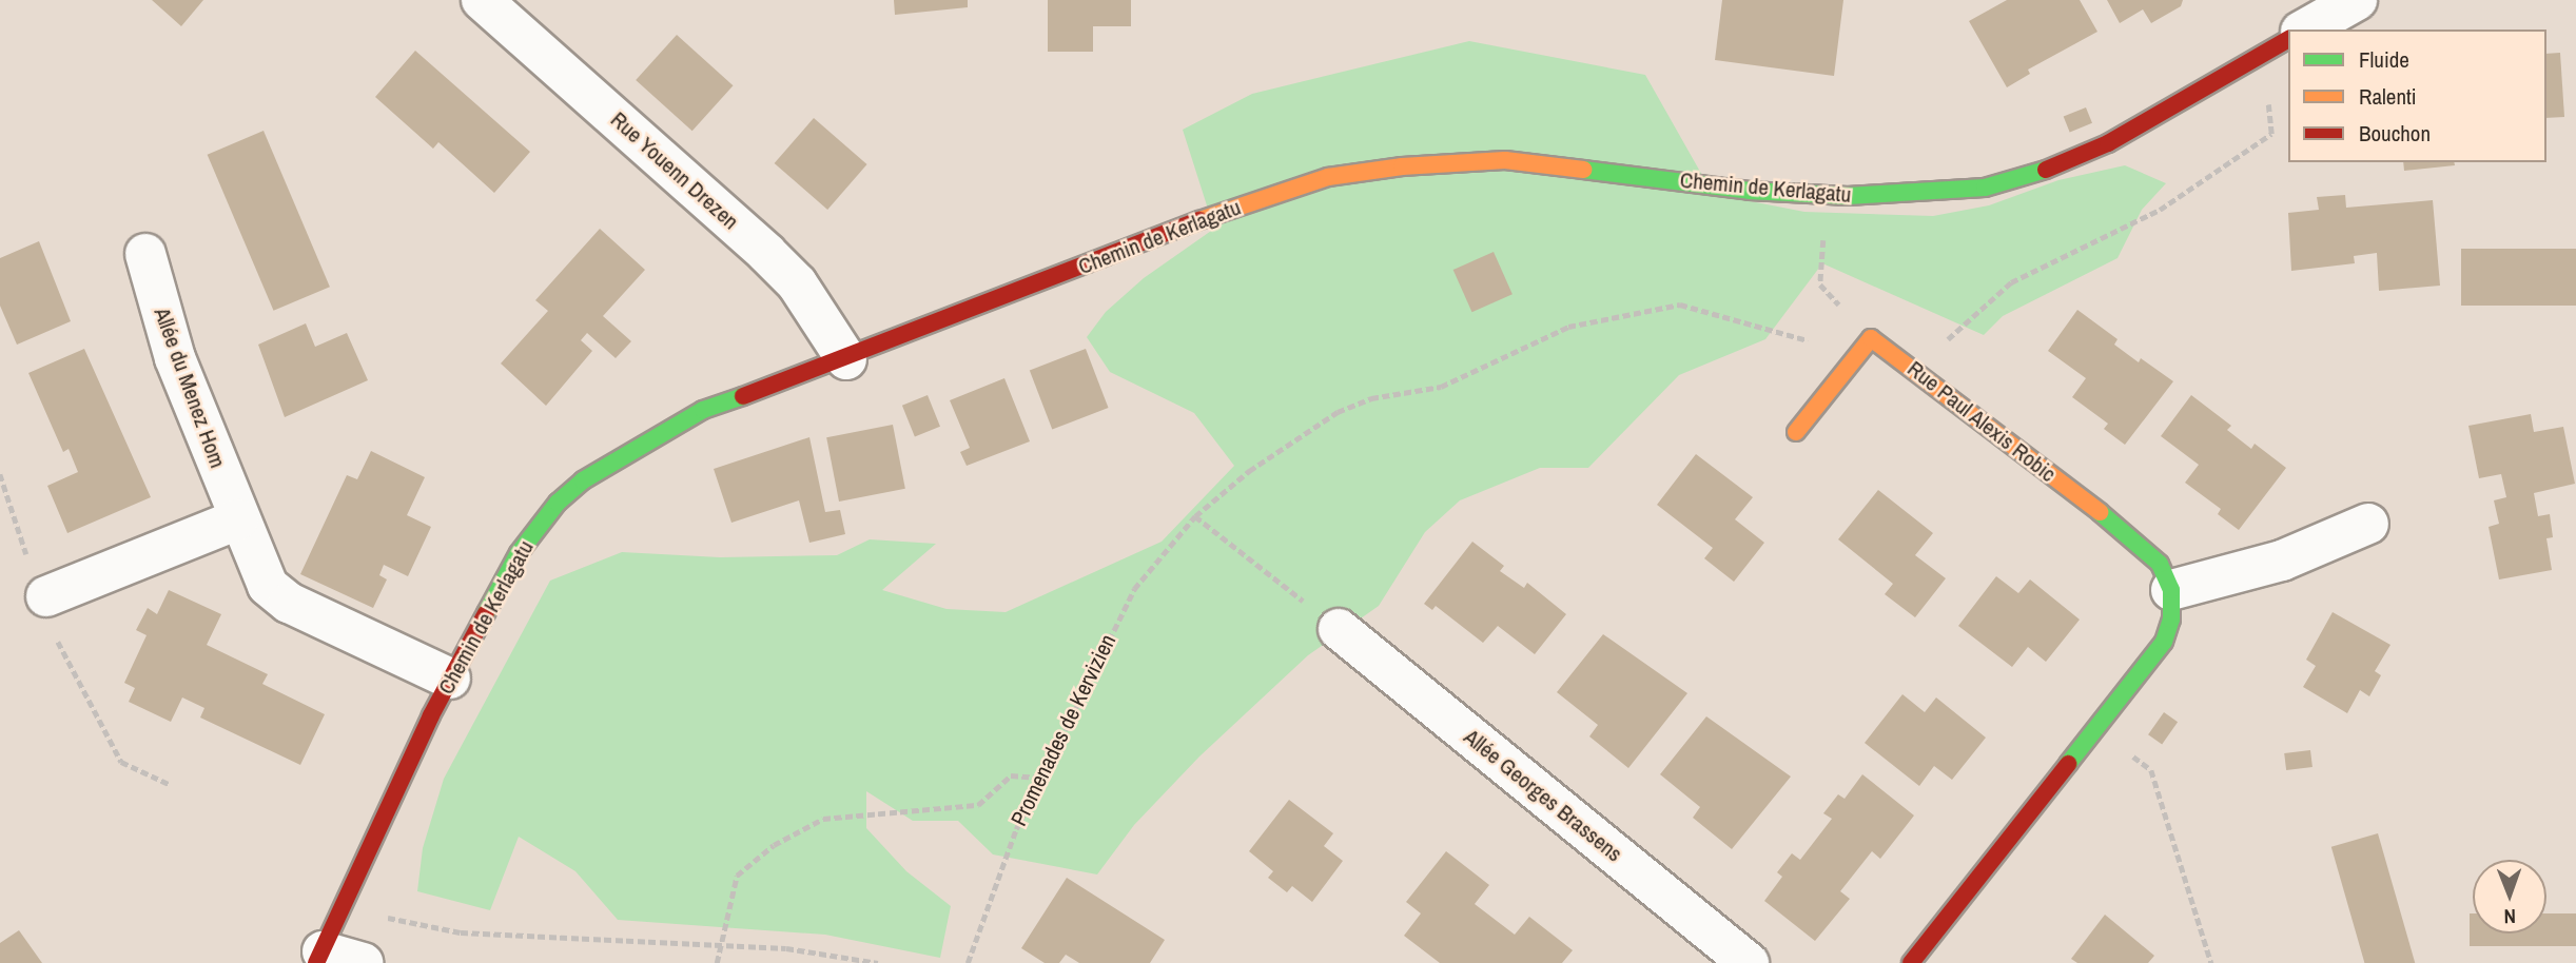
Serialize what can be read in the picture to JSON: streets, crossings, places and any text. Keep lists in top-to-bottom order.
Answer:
{
  "streets": {
    "street": [
      "Rue Youenn Drezen",
      "Chemin de Kerlagatu",
      "Allée du Menez Hom",
      "Rue Paul Alexis Robic",
      "Allée Georges Brassens"
    ],
    "path": ["Promenades de Kervizien"]
  },
  "crossings": [
    ["Rue Youenn Drezen", "Chemin de Kerlagatu"],
    ["Chemin de Kerlagatu", "Allée du Menez Hom"]
  ],
  "legend": ["Fluide", "Ralenti", "Bouchon"],
  "north": "bottom"
}
